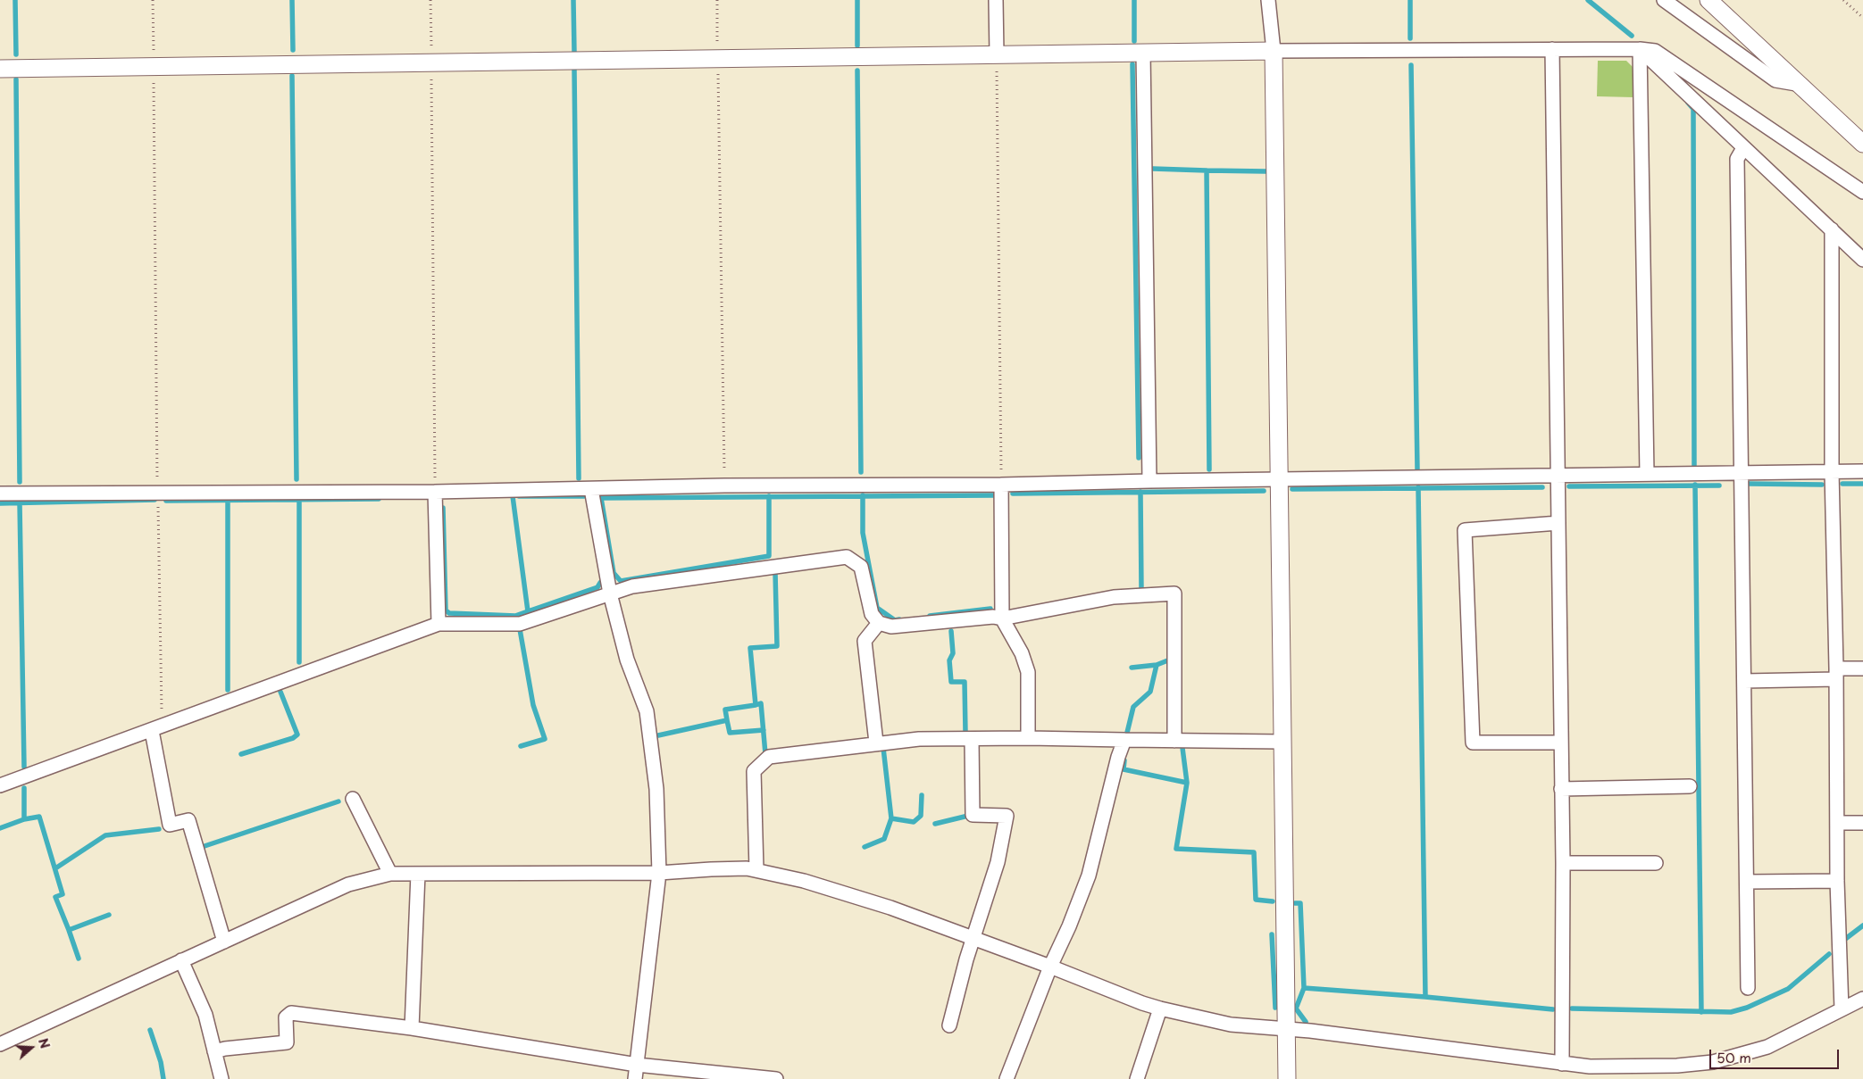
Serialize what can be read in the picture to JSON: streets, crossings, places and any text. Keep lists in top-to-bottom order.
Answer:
{
  "scale_bar": "50 m",
  "north": "right"
}
